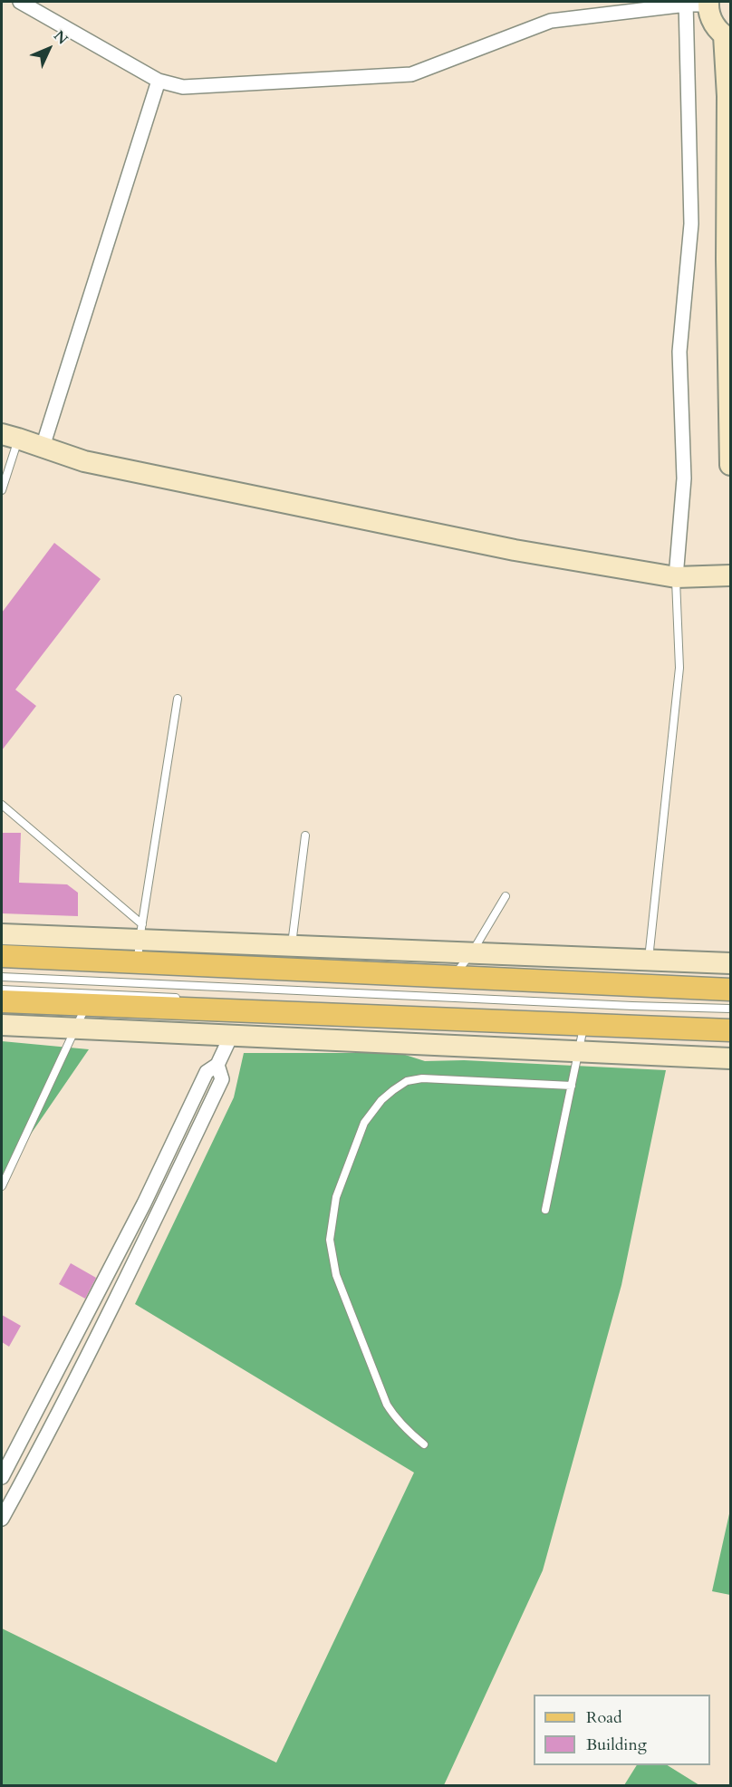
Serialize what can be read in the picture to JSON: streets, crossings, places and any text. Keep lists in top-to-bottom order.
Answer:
{
  "legend": ["Road", "Building"],
  "north": "top right"
}
